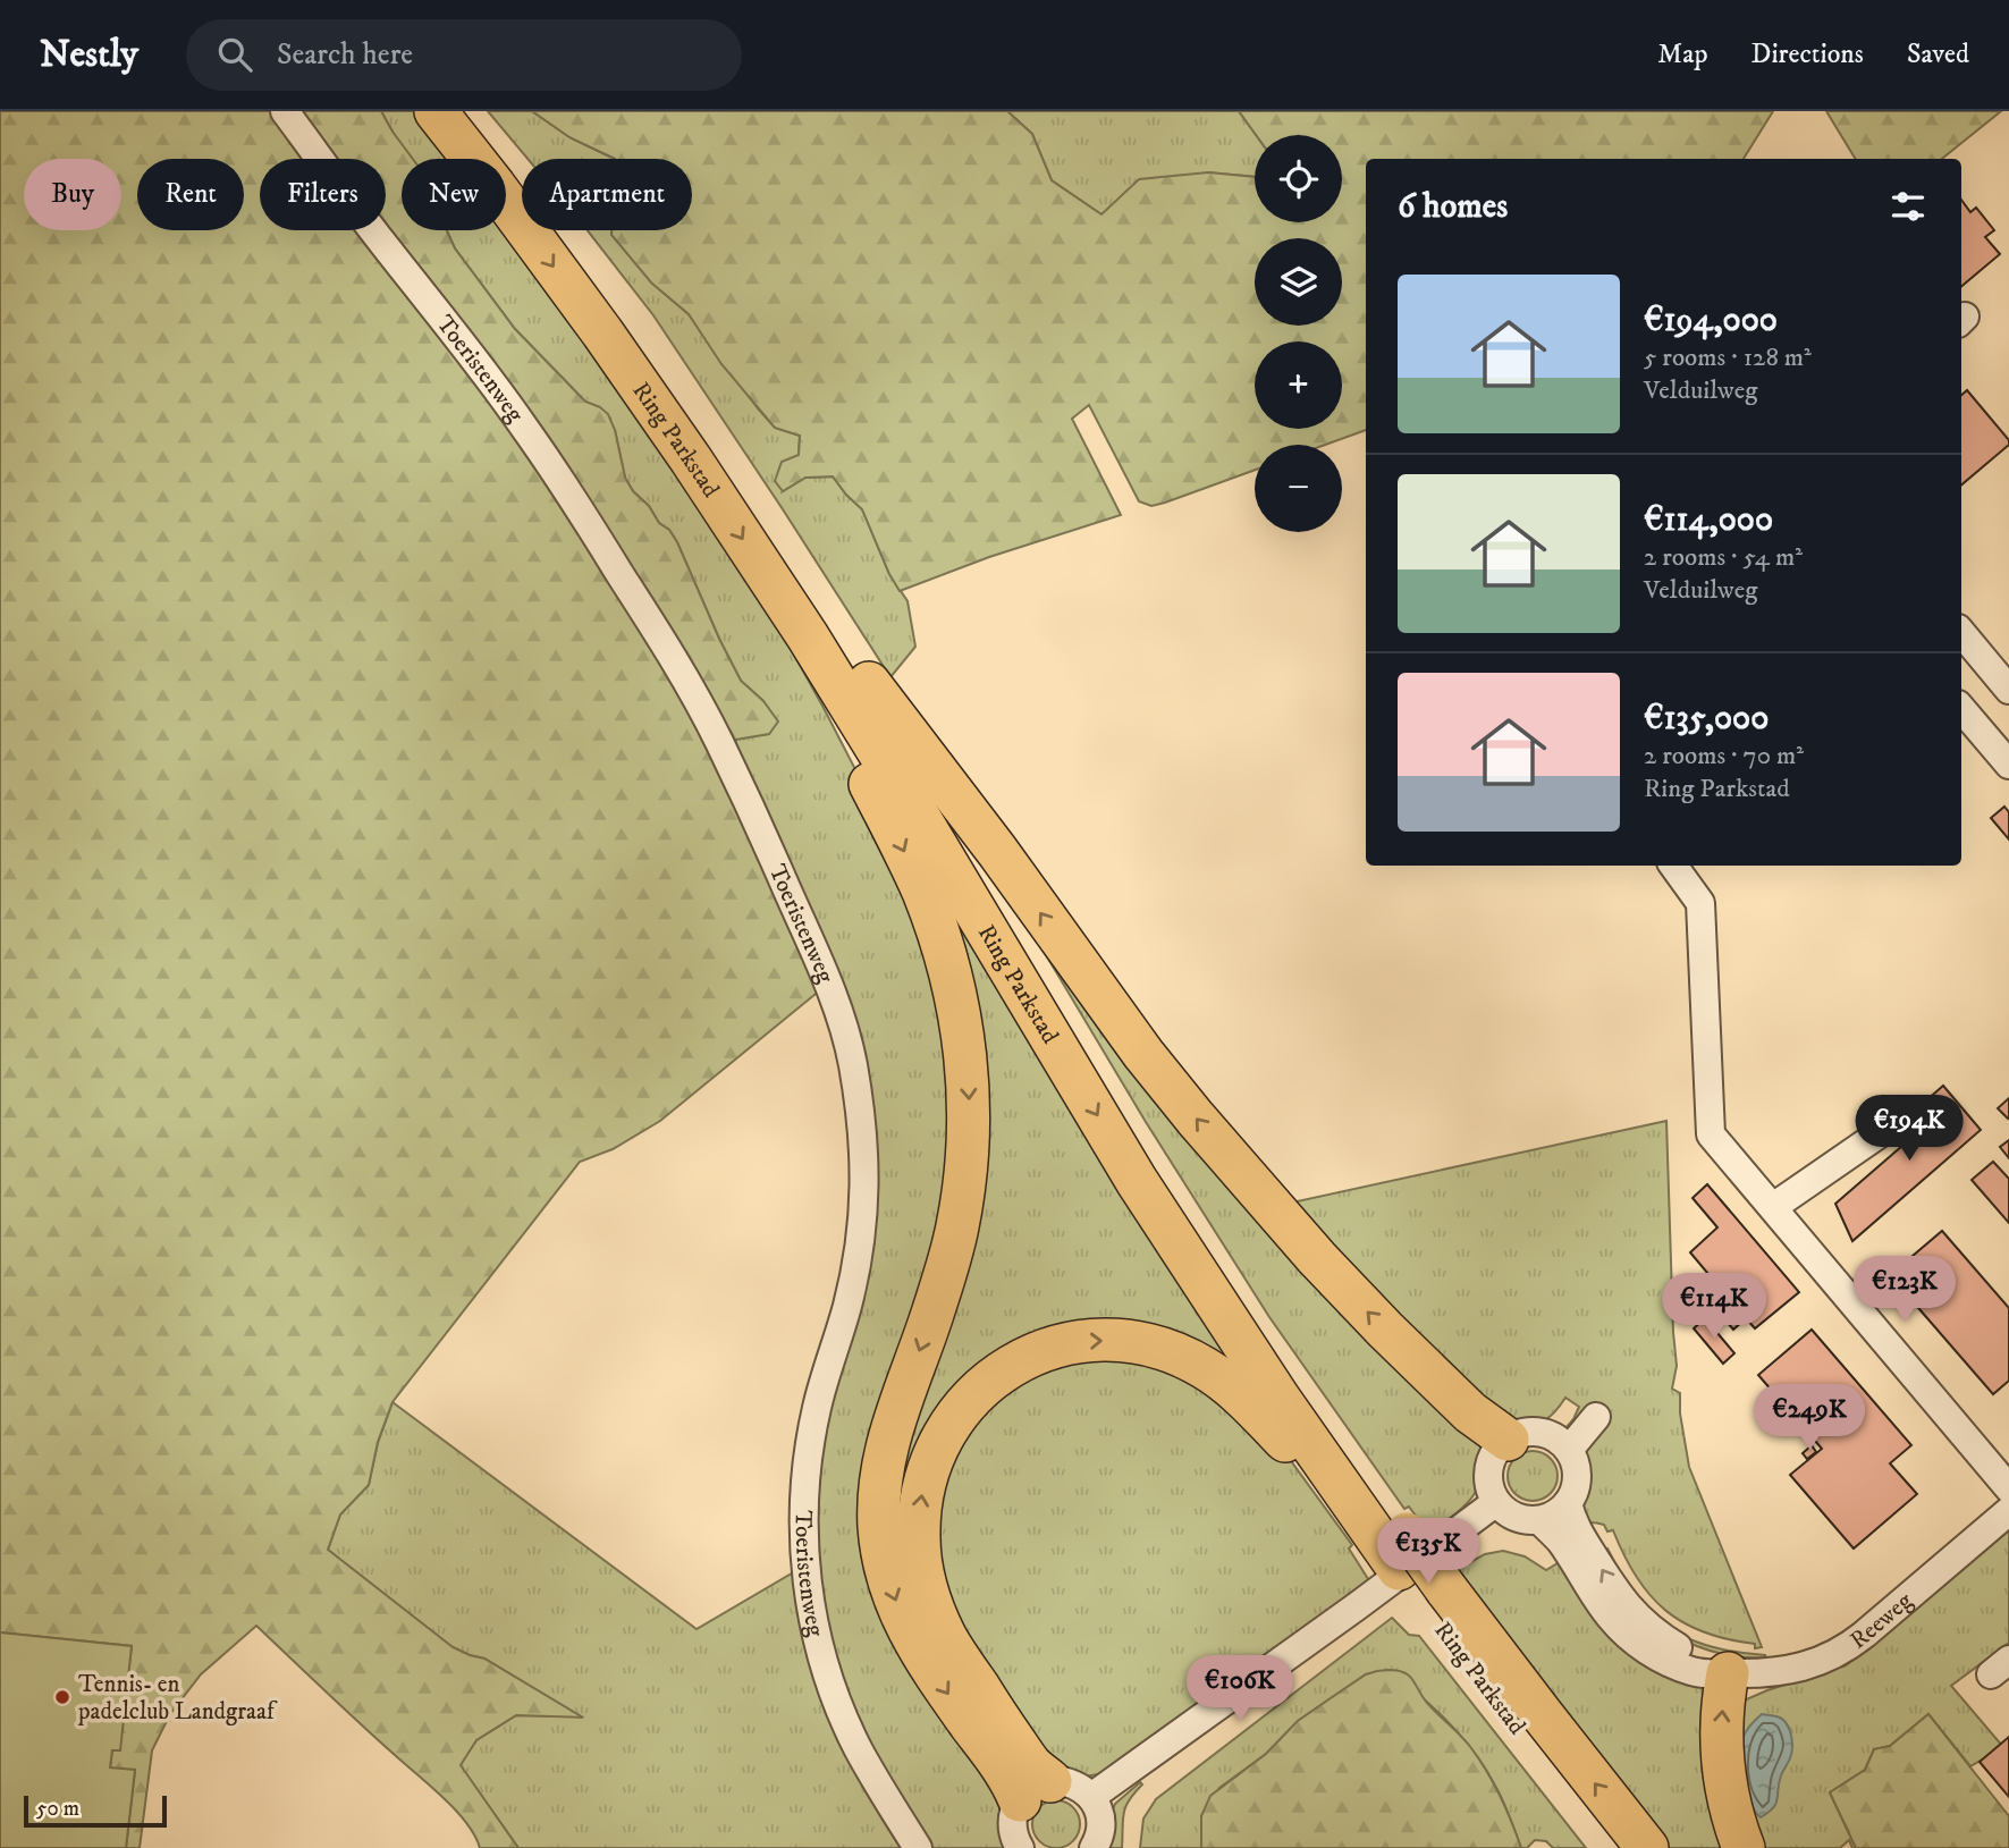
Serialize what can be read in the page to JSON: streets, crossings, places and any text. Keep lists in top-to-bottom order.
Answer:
{
  "streets": {
    "highway": ["Ring Parkstad"],
    "street": ["Toeristenweg", "Reeweg"]
  },
  "places": ["Tennis- en padelclub Landgraaf"],
  "scale_bar": "50 m",
  "page": {
    "header": "Nestly",
    "search": "Search here",
    "nav": ["Map", "Directions", "Saved"],
    "map_buttons": ["+", "−"],
    "chip": [
      "Buy",
      "Rent",
      "Filters",
      "New",
      "Apartment"
    ],
    "heading": "6 homes",
    "list": [
      {
        "name": "€194,000",
        "note": "5 rooms · 128 m² · Velduilweg"
      },
      {
        "name": "€114,000",
        "note": "2 rooms · 54 m² · Velduilweg"
      },
      {
        "name": "€135,000",
        "note": "2 rooms · 70 m² · Ring Parkstad"
      }
    ],
    "price": [
      "€194K",
      "€123K",
      "€114K",
      "€249K",
      "€135K",
      "€106K"
    ],
    "scale": "50 m"
  }
}
